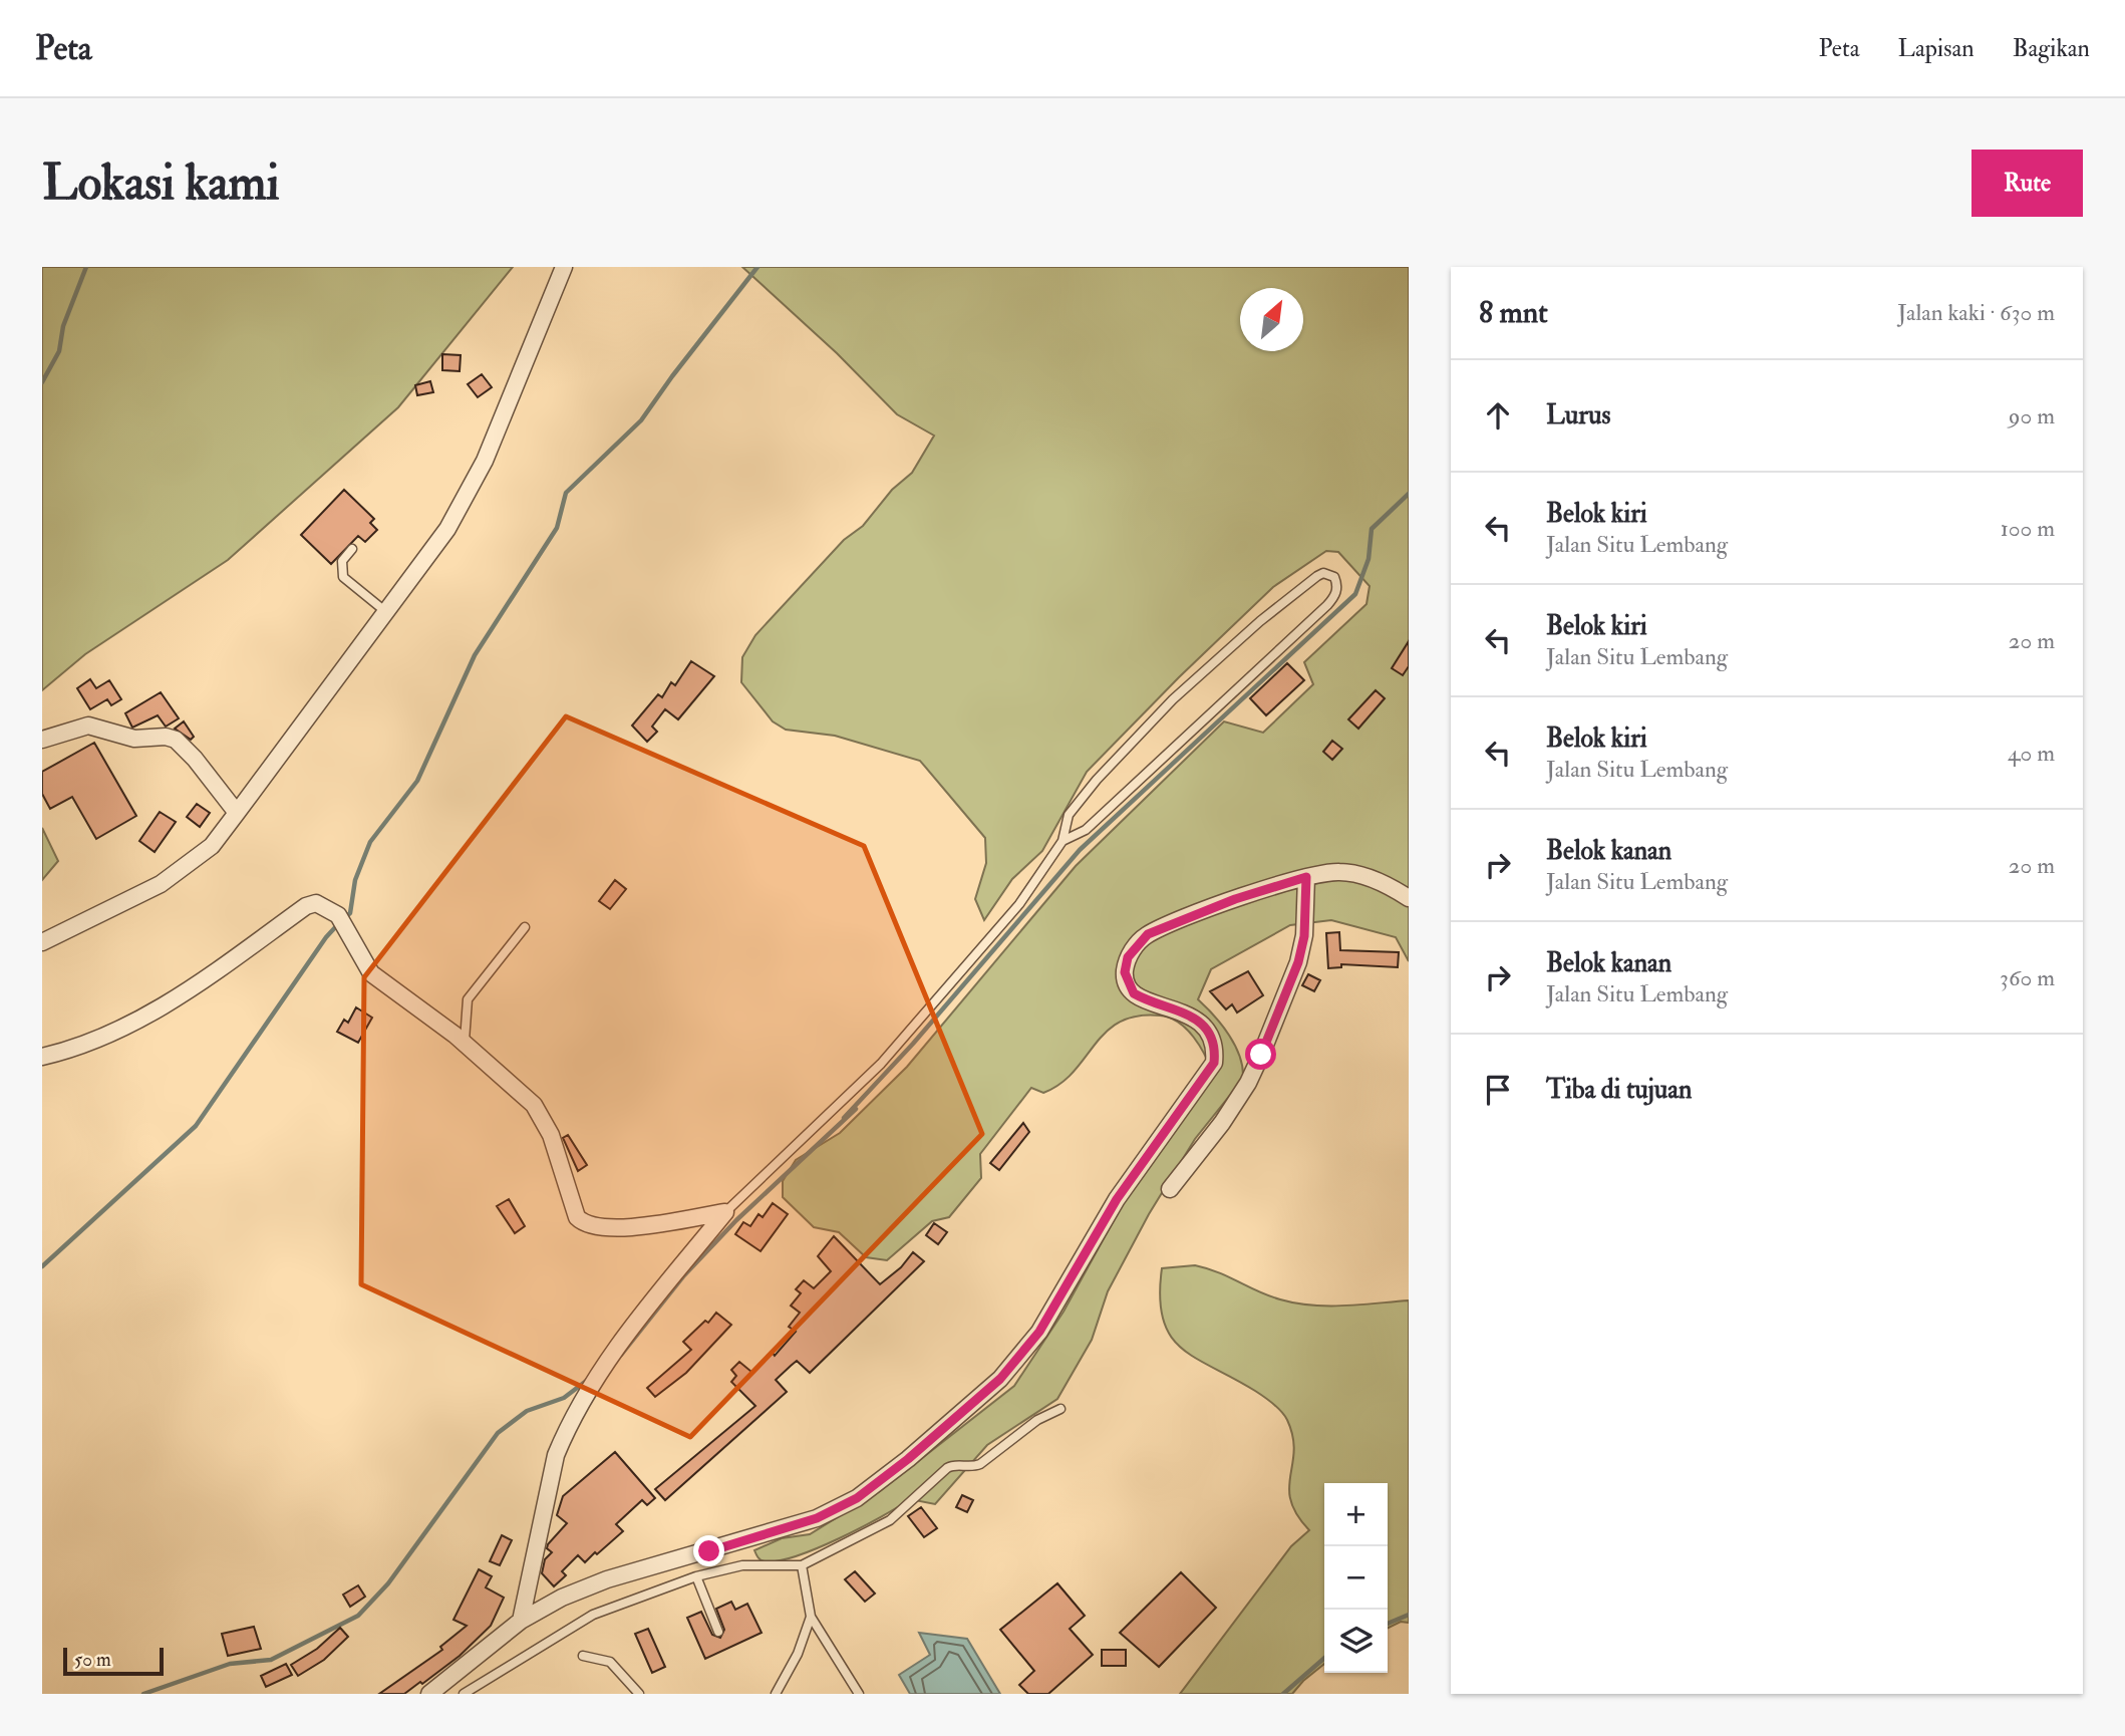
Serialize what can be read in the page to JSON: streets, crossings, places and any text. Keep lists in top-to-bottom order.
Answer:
{
  "scale_bar": "50 m",
  "north": "top right",
  "page": {
    "header": "Peta",
    "nav": ["Peta", "Lapisan", "Bagikan"],
    "buttons": "Rute",
    "title": "Lokasi kami",
    "heading": ["8 mnt", "Jalan kaki · 630 m"],
    "list": [
      ["Lurus", "90 m"],
      ["Belok kiri", "Jalan Situ Lembang", "100 m"],
      ["Belok kiri", "Jalan Situ Lembang", "20 m"],
      ["Belok kiri", "Jalan Situ Lembang", "40 m"],
      ["Belok kanan", "Jalan Situ Lembang", "20 m"],
      ["Belok kanan", "Jalan Situ Lembang", "360 m"],
      "Tiba di tujuan"
    ],
    "map_buttons": ["+", "−"],
    "scale": "50 m"
  }
}
